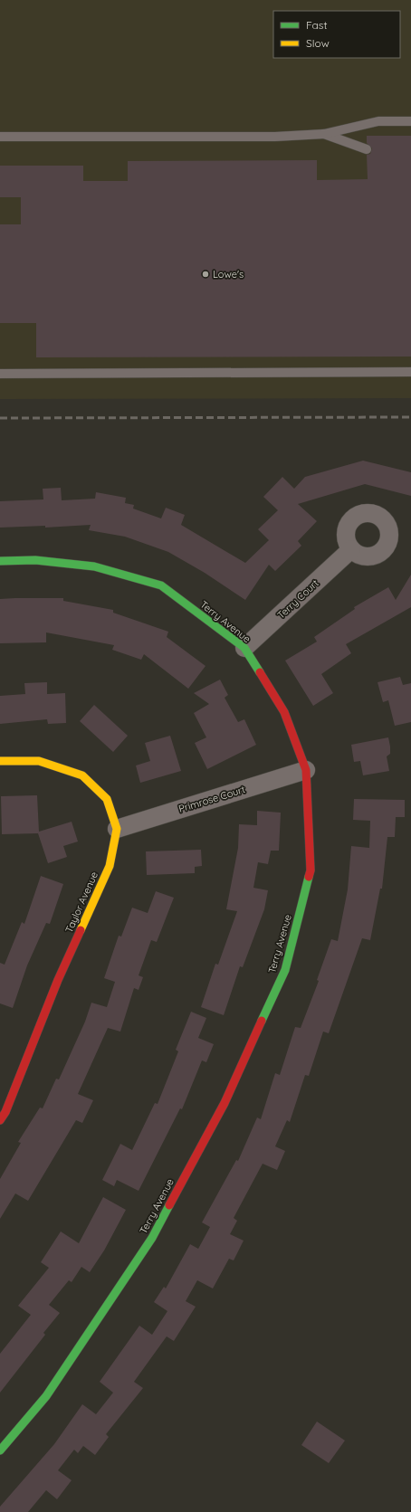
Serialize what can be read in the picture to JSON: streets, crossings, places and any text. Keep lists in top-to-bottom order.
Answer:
{
  "streets": {
    "street": [
      "Terry Court",
      "Terry Avenue",
      "Primrose Court",
      "Taylor Avenue"
    ]
  },
  "crossings": [
    ["Terry Court", "Terry Avenue"],
    ["Terry Avenue", "Primrose Court"],
    ["Primrose Court", "Taylor Avenue"]
  ],
  "places": ["Lowe's"],
  "legend": ["Fast", "Slow"]
}
